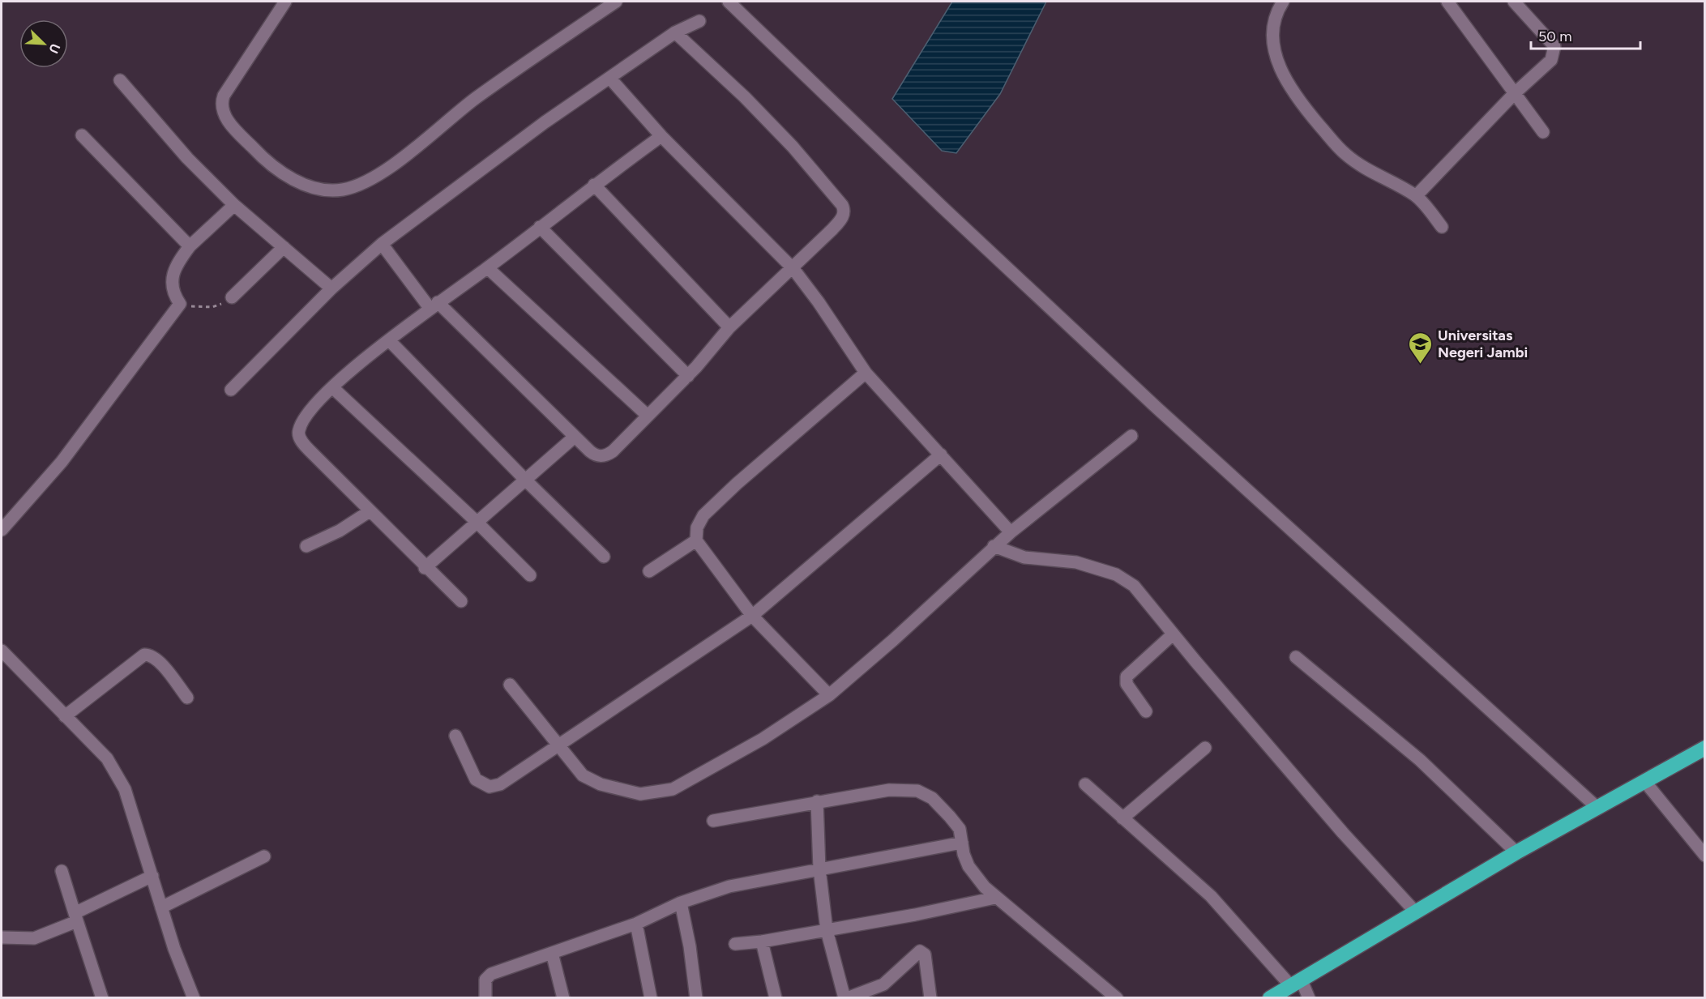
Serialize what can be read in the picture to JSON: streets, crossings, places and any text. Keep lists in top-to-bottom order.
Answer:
{
  "places": {
    "school or university": ["Universitas Negeri Jambi"]
  },
  "scale_bar": "50 m",
  "north": "bottom right"
}
